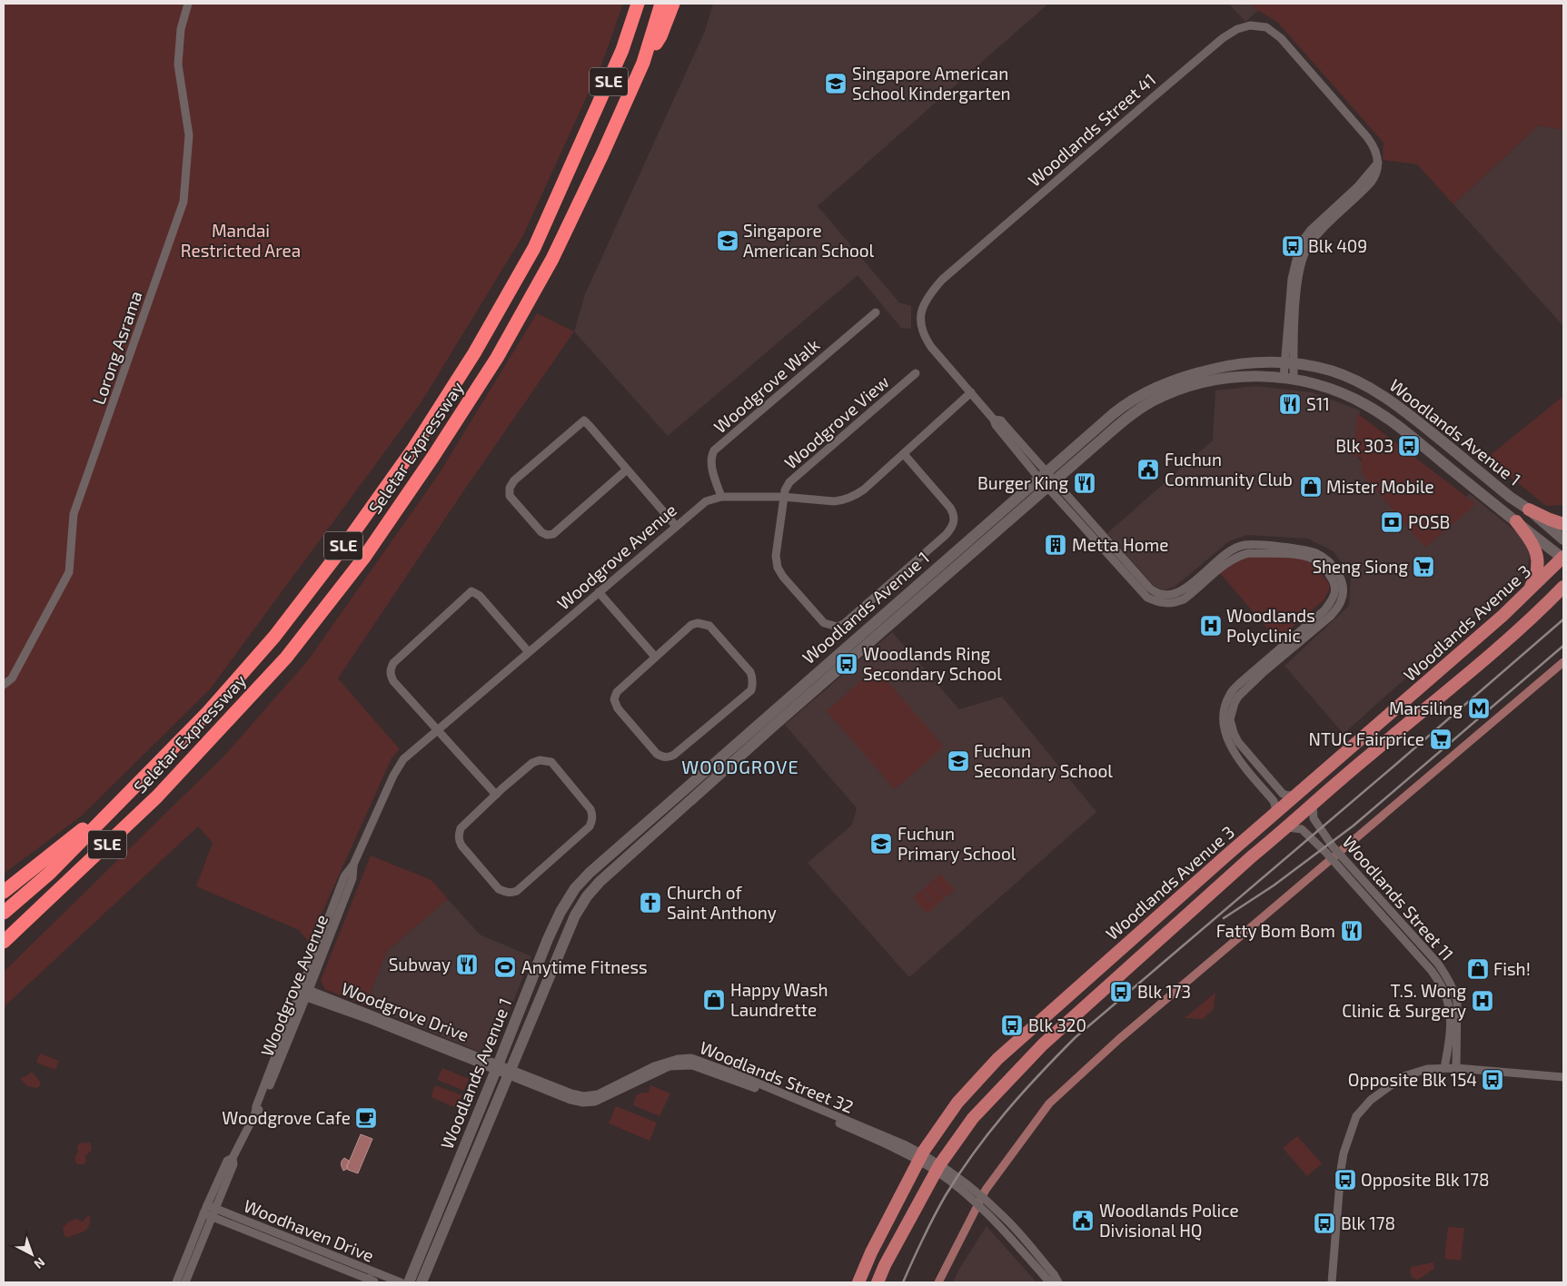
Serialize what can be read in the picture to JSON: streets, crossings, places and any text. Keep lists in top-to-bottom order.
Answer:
{
  "streets": {
    "highway": ["SLE", "Seletar Expressway"],
    "main road": ["Woodlands Avenue 1", "Woodlands Avenue 3"],
    "street": [
      "Woodlands Street 41",
      "Lorong Asrama",
      "Woodgrove Walk",
      "Woodgrove View",
      "Woodgrove Avenue",
      "Woodlands Street 11",
      "Woodgrove Drive",
      "Woodlands Street 32",
      "Woodhaven Drive"
    ]
  },
  "crossings": [
    ["Woodlands Street 41", "Woodlands Avenue 1"],
    ["Woodlands Street 41", "Woodgrove Avenue"],
    ["Woodgrove Walk", "Woodgrove Avenue"],
    ["Woodgrove View", "Woodgrove Avenue"],
    ["Woodlands Avenue 1", "Woodlands Avenue 3"],
    ["Woodlands Avenue 1", "Woodgrove Drive"],
    ["Woodlands Avenue 1", "Woodlands Street 32"],
    ["Woodgrove Avenue", "Woodgrove Drive"],
    ["Woodgrove Avenue", "Woodhaven Drive"],
    ["Woodlands Avenue 3", "Woodlands Street 11"],
    ["Woodlands Avenue 3", "Woodlands Street 32"],
    ["Woodgrove Drive", "Woodlands Street 32"]
  ],
  "districts": ["WOODGROVE"],
  "parks": ["Mandai Restricted Area"],
  "places": {
    "school or university": [
      "Singapore American School Kindergarten",
      "Singapore American School",
      "Fuchun Secondary School",
      "Fuchun Primary School"
    ],
    "bus stop": [
      "Blk 409",
      "Blk 303",
      "Woodlands Ring Secondary School",
      "Blk 173",
      "Blk 320",
      "Opposite Blk 154",
      "Opposite Blk 178",
      "Blk 178"
    ],
    "restaurant": [
      "S11",
      "Burger King",
      "Fatty Bom Bom",
      "Subway"
    ],
    "public building": ["Fuchun Community Club", "Woodlands Police Divisional HQ"],
    "shop": ["Mister Mobile", "Fish!", "Happy Wash Laundrette"],
    "bank": ["POSB"],
    "building": ["Metta Home"],
    "supermarket": ["Sheng Siong", "NTUC Fairprice"],
    "hospital": ["Woodlands Polyclinic", "T.S. Wong Clinic & Surgery"],
    "metro station": ["Marsiling"],
    "church": ["Church of Saint Anthony"],
    "sports": ["Anytime Fitness"],
    "cafe": ["Woodgrove Cafe"]
  },
  "north": "bottom right"
}
